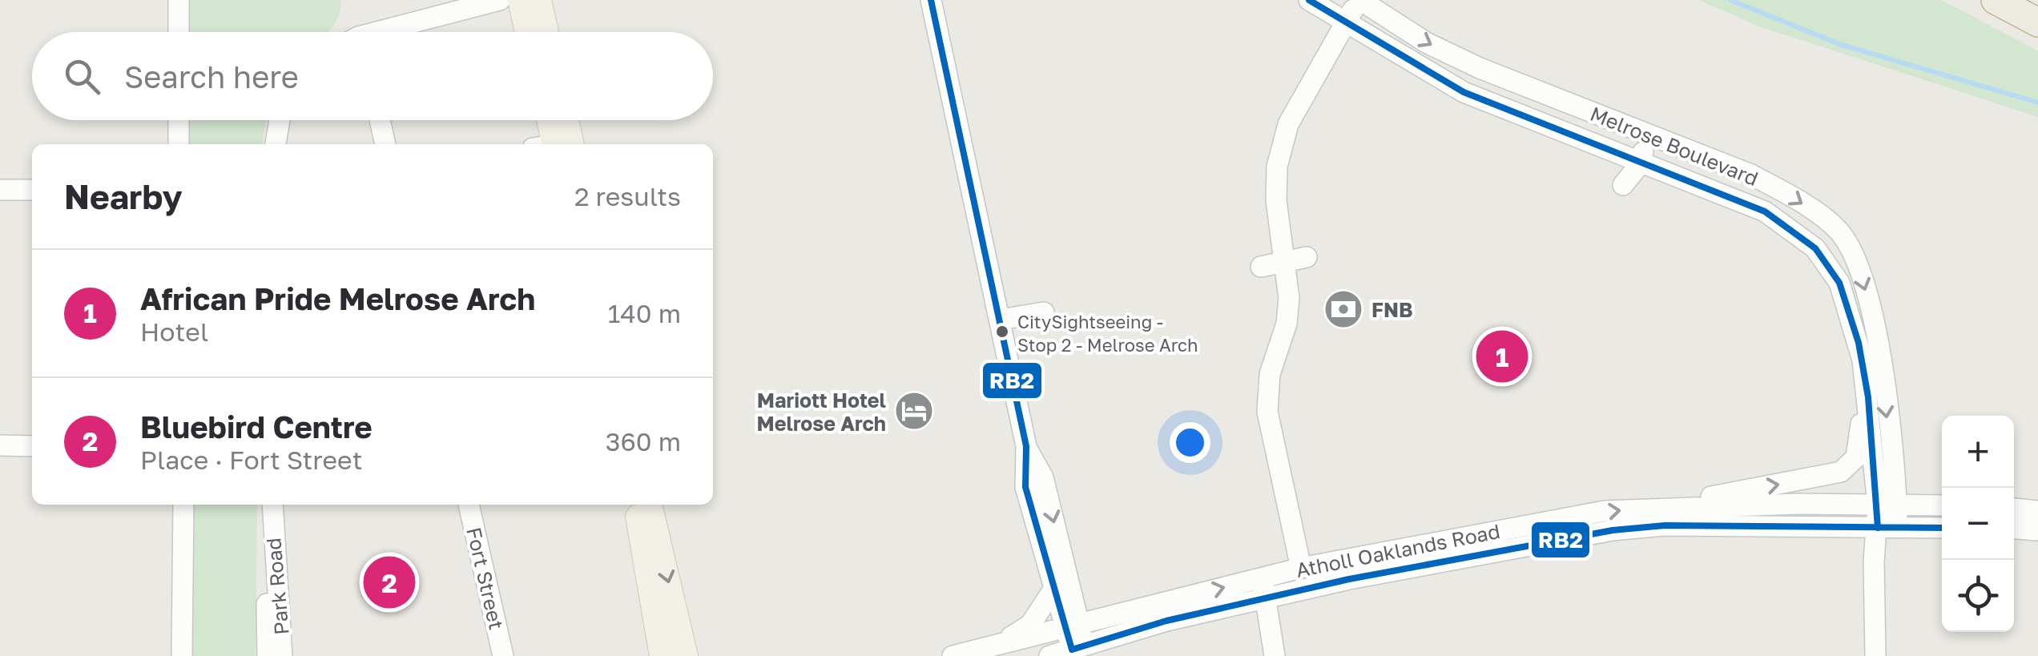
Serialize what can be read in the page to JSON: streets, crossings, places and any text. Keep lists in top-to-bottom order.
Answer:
{
  "streets": {
    "street": [
      "Melrose Boulevard",
      "Atholl Oaklands Road",
      "Fort Street",
      "Park Road"
    ]
  },
  "crossings": [
    ["Melrose Boulevard", "Atholl Oaklands Road"]
  ],
  "places": {
    "bank": ["FNB"],
    "other": ["CitySightseeing - Stop 2 - Melrose Arch"],
    "hotel": ["Mariott Hotel Melrose Arch"]
  },
  "lines": ["transit line RB2"],
  "page": {
    "search": "Search here",
    "heading": ["Nearby", "2 results"],
    "list": [
      {
        "mark": "1",
        "name": "African Pride Melrose Arch",
        "note": "Hotel",
        "value": "140 m"
      },
      {
        "mark": "2",
        "name": "Bluebird Centre",
        "note": "Place · Fort Street",
        "value": "360 m"
      }
    ],
    "pins": ["1", "2"],
    "map_buttons": ["+", "−"]
  }
}
